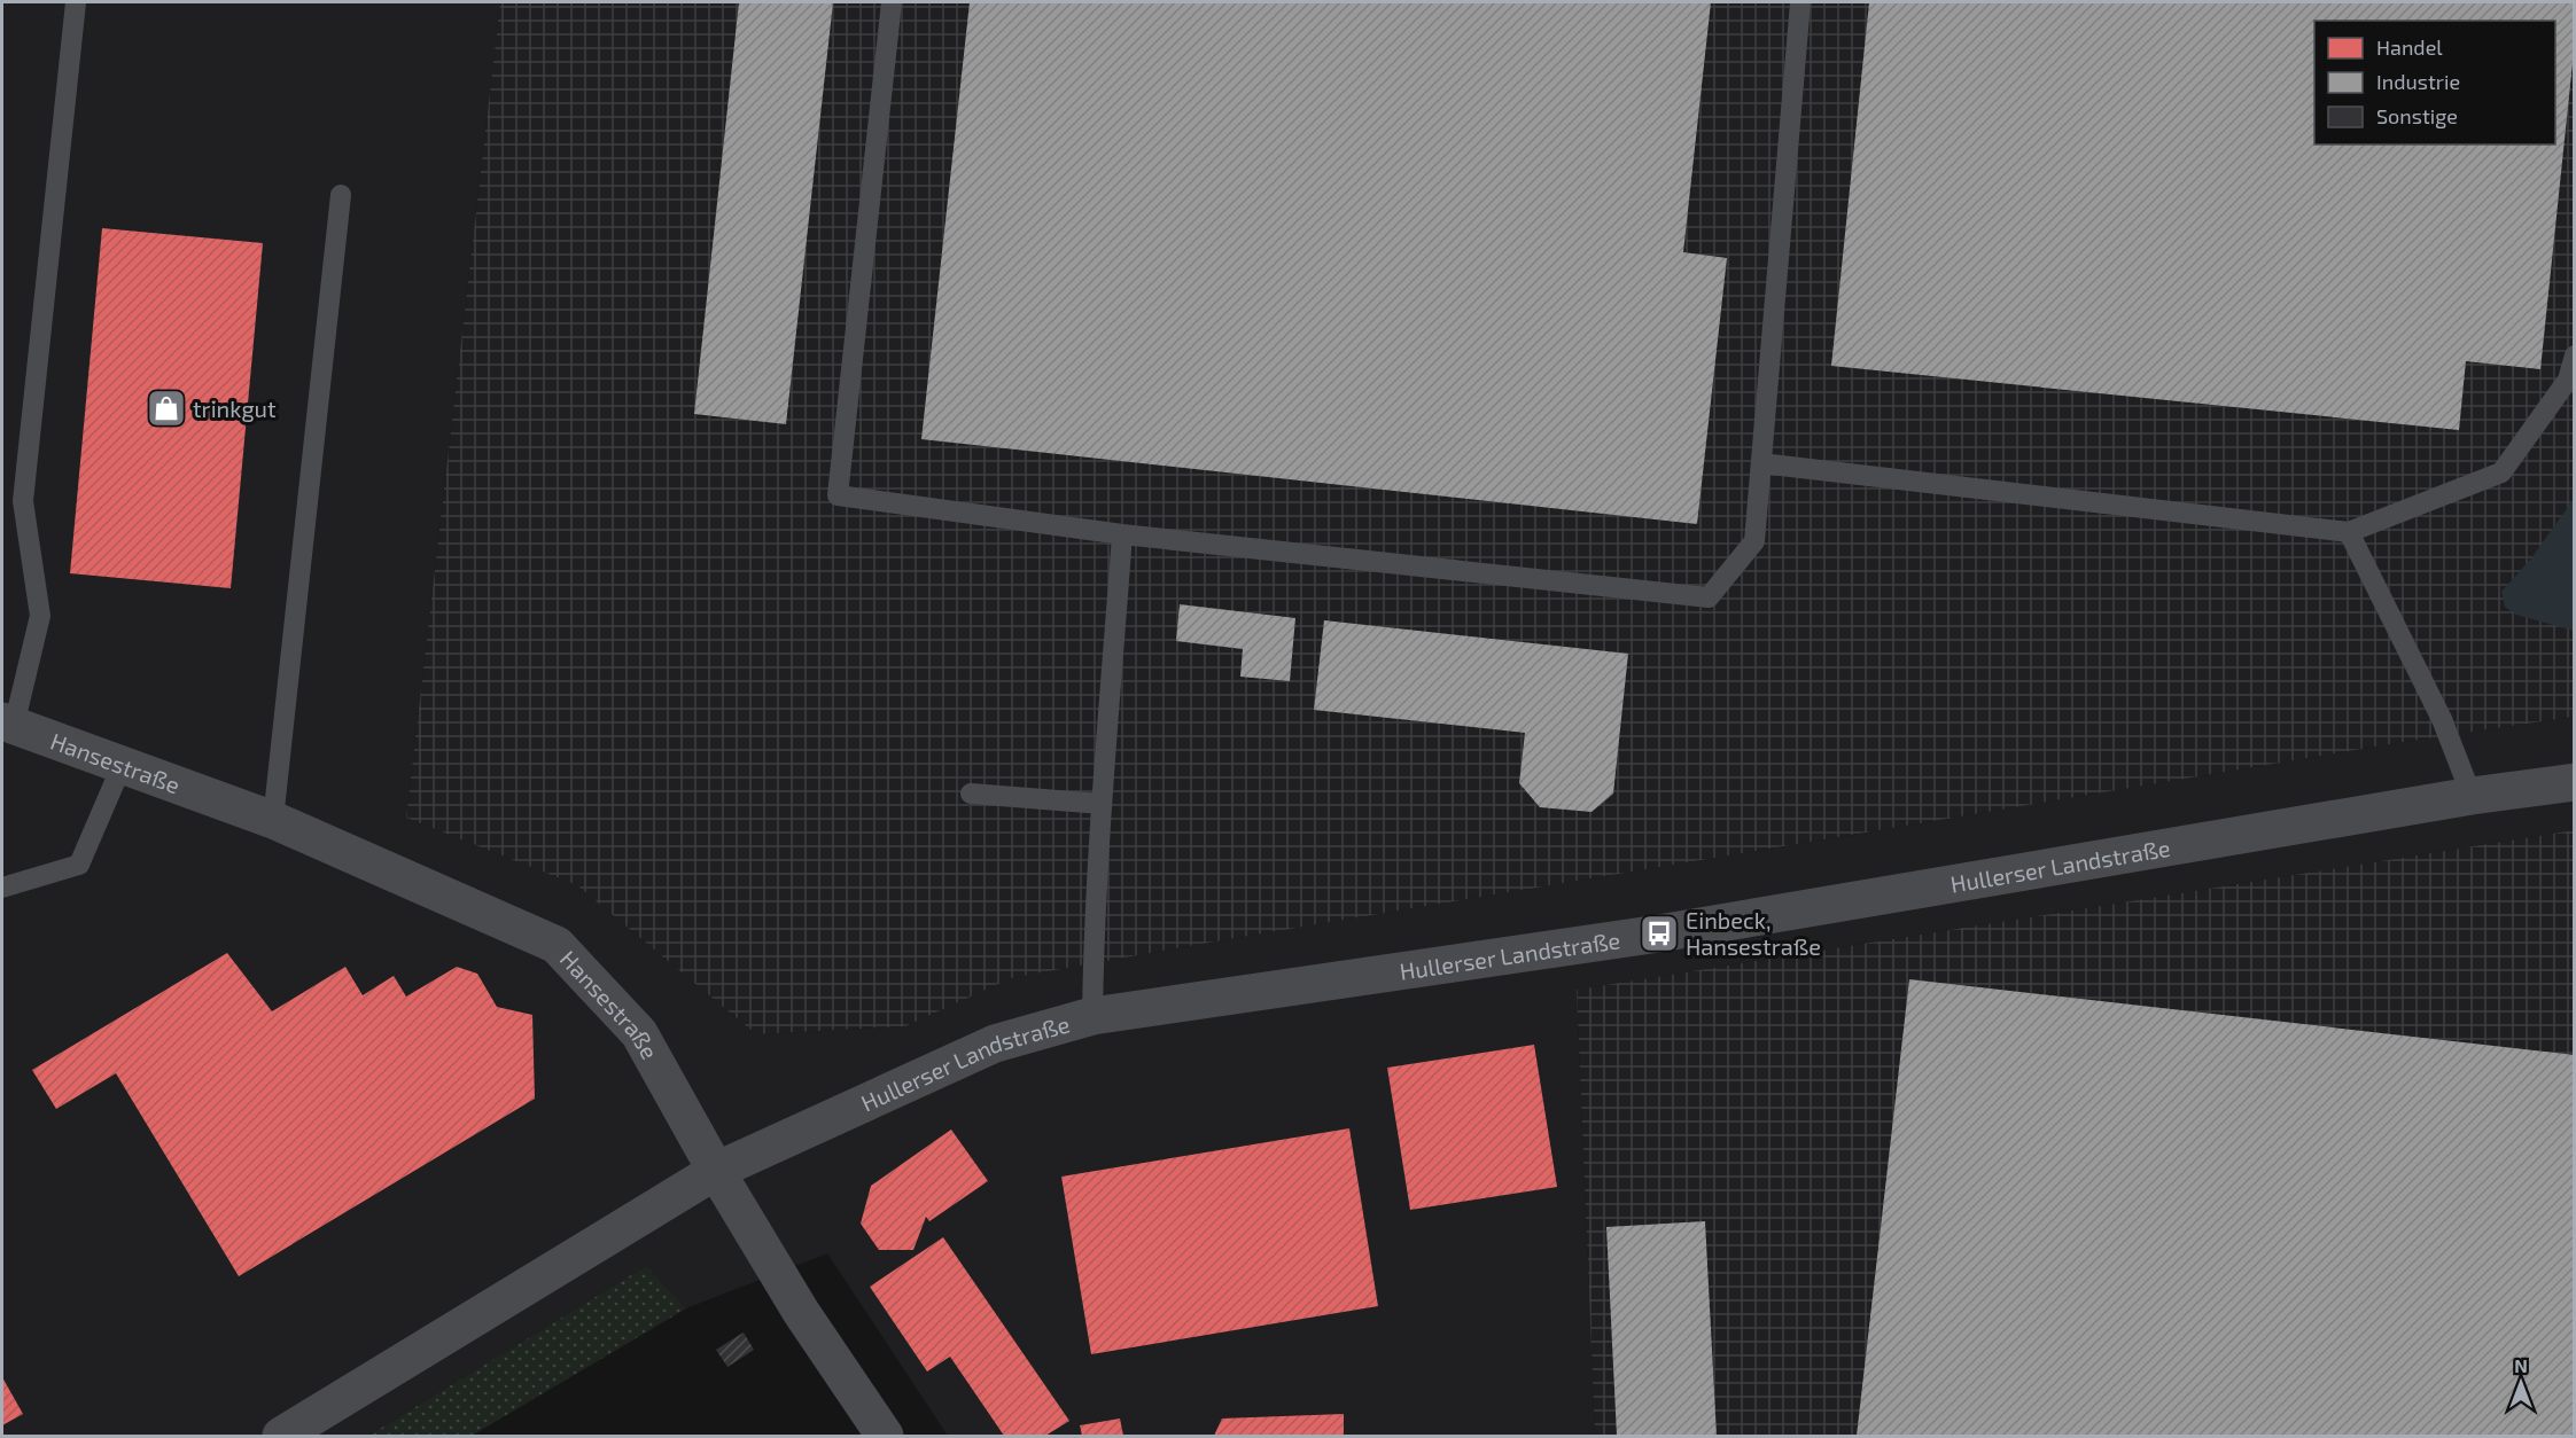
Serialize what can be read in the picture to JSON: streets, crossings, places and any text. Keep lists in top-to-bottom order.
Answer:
{
  "streets": {
    "street": ["Hansestraße", "Hullerser Landstraße"]
  },
  "crossings": [
    ["Hansestraße", "Hullerser Landstraße"]
  ],
  "places": {
    "shop": ["trinkgut"],
    "bus stop": ["Einbeck, Hansestraße"]
  },
  "legend": ["Handel", "Industrie", "Sonstige"],
  "north": "top"
}
